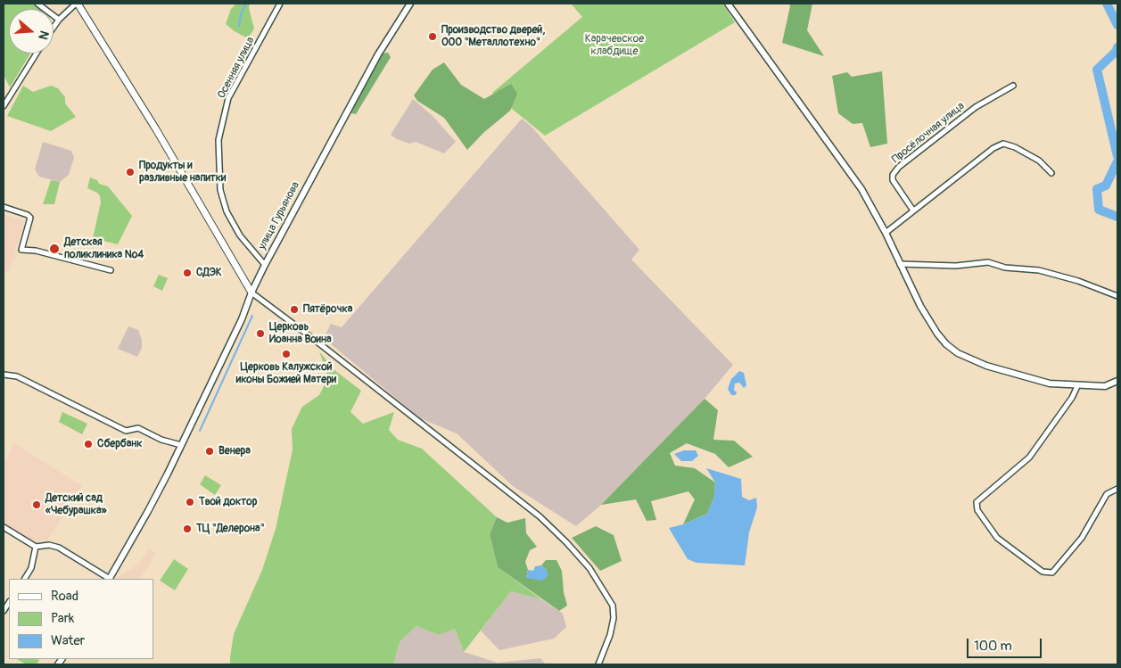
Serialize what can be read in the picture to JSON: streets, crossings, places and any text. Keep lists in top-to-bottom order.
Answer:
{
  "streets": {
    "street": ["Осенняя улица", "Просёлочная улица", "улица Гурьянова"]
  },
  "crossings": [
    ["Осенняя улица", "улица Гурьянова"]
  ],
  "parks": ["Карачевское клабдище"],
  "places": [
    "Производство дверей, ООО \"Металлотехно\"",
    "Продукты и разливные напитки",
    "Детская поликлиника №4",
    "СДЭК",
    "Пятёрочка",
    "Церковь Иоанна Воина",
    "Церковь Калужской иконы Божией Матери",
    "Сбербанк",
    "Венера",
    "Твой доктор",
    "Детский сад «Чебурашка»",
    "ТЦ \"Делерона\""
  ],
  "legend": ["Road", "Park", "Water"],
  "scale_bar": "100 m",
  "north": "right"
}
